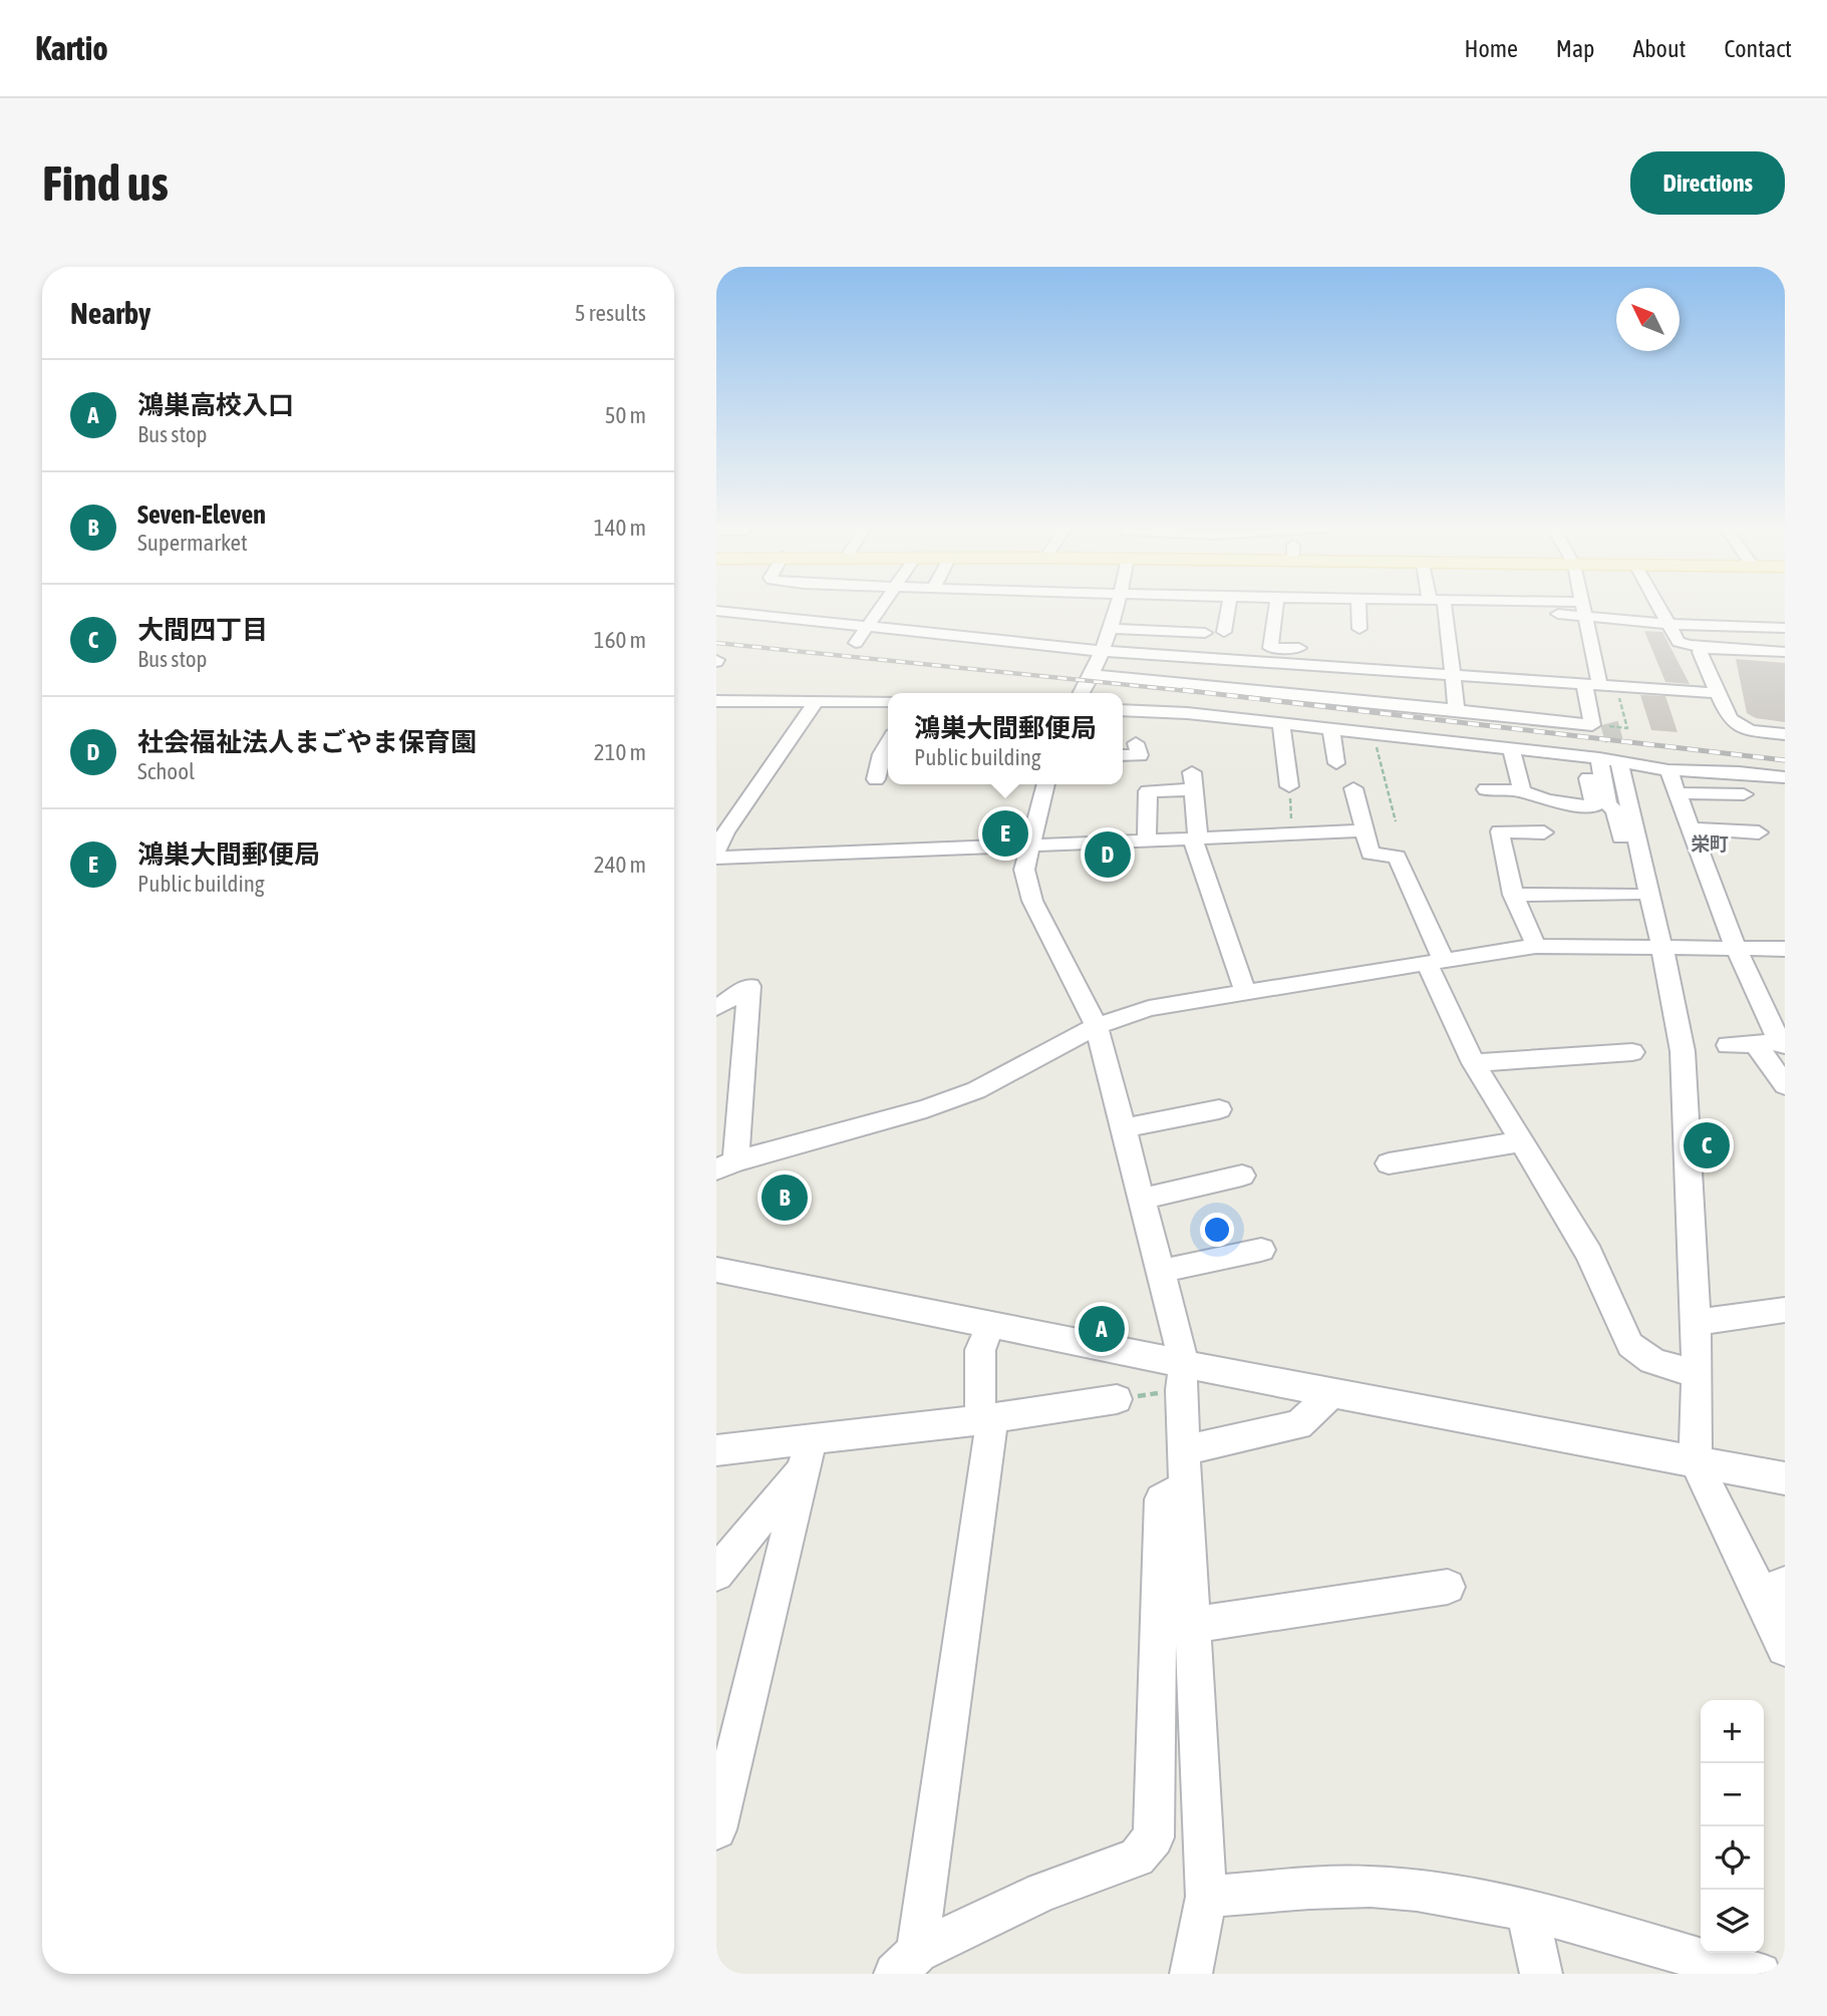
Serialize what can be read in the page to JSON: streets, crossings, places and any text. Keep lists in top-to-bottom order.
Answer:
{
  "districts": ["栄町"],
  "north": "top left",
  "page": {
    "header": "Kartio",
    "nav": [
      "Home",
      "Map",
      "About",
      "Contact"
    ],
    "buttons": "Directions",
    "title": "Find us",
    "heading": ["Nearby", "5 results"],
    "list": [
      {
        "mark": "A",
        "name": "鴻巣高校入口",
        "note": "Bus stop",
        "value": "50 m"
      },
      {
        "mark": "B",
        "name": "Seven-Eleven",
        "note": "Supermarket",
        "value": "140 m"
      },
      {
        "mark": "C",
        "name": "大間四丁目",
        "note": "Bus stop",
        "value": "160 m"
      },
      {
        "mark": "D",
        "name": "社会福祉法人まごやま保育園",
        "note": "School",
        "value": "210 m"
      },
      {
        "mark": "E",
        "name": "鴻巣大間郵便局",
        "note": "Public building",
        "value": "240 m"
      }
    ],
    "popup": ["鴻巣大間郵便局", "Public building"],
    "pins": [
      "E",
      "D",
      "C",
      "B",
      "A"
    ],
    "map_buttons": ["+", "−"]
  }
}
